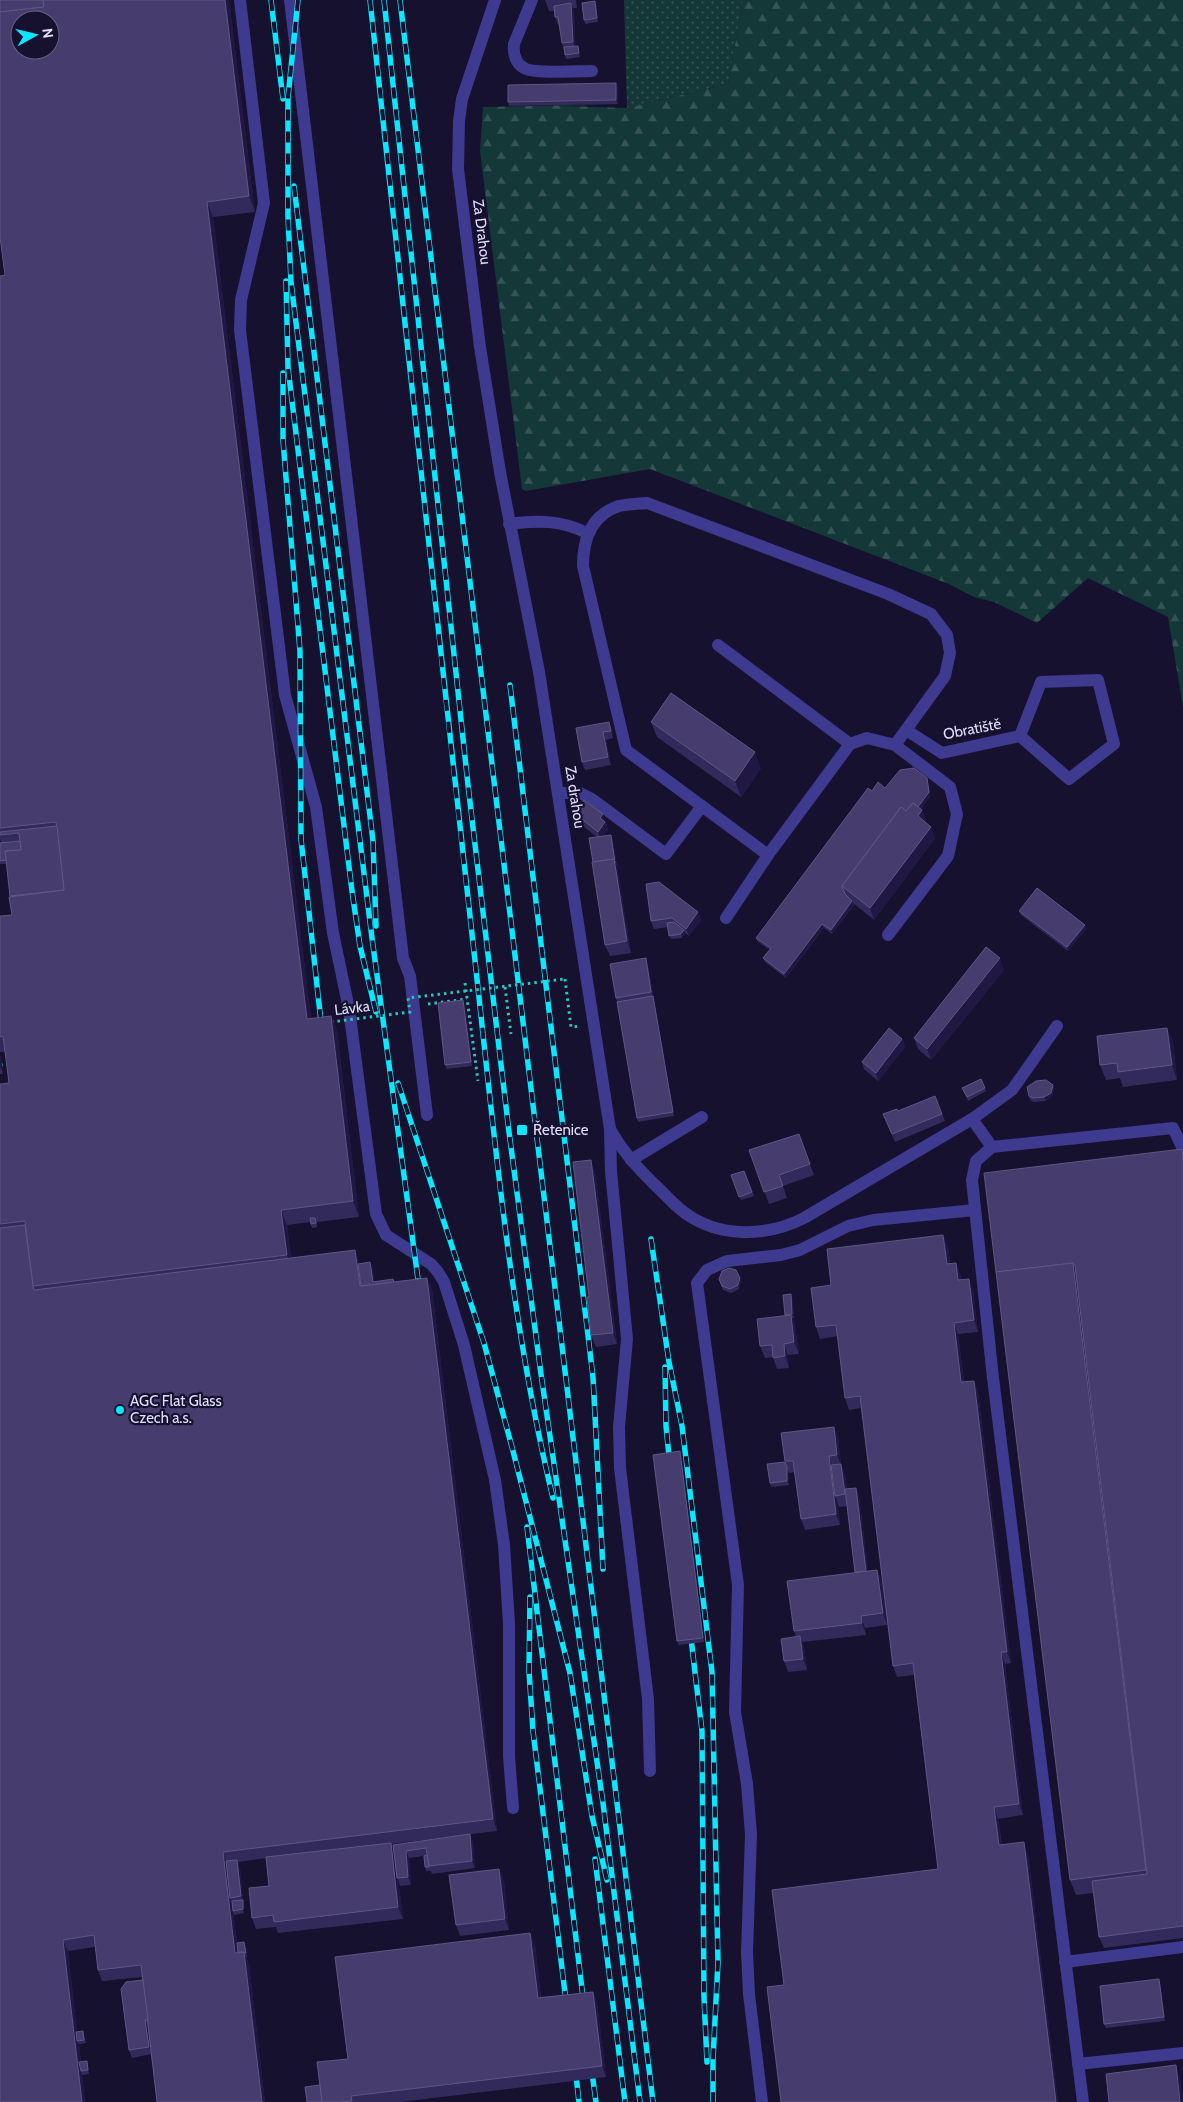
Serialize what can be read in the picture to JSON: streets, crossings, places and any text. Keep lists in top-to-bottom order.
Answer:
{
  "streets": {
    "street": ["Za Drahou", "Obratiště", "Za drahou"],
    "path": ["Lávka"]
  },
  "crossings": [
    ["Za Drahou", "Za drahou"]
  ],
  "places": {
    "transit": ["Řetenice"],
    "other": ["AGC Flat Glass Czech a.s."]
  },
  "north": "right"
}
